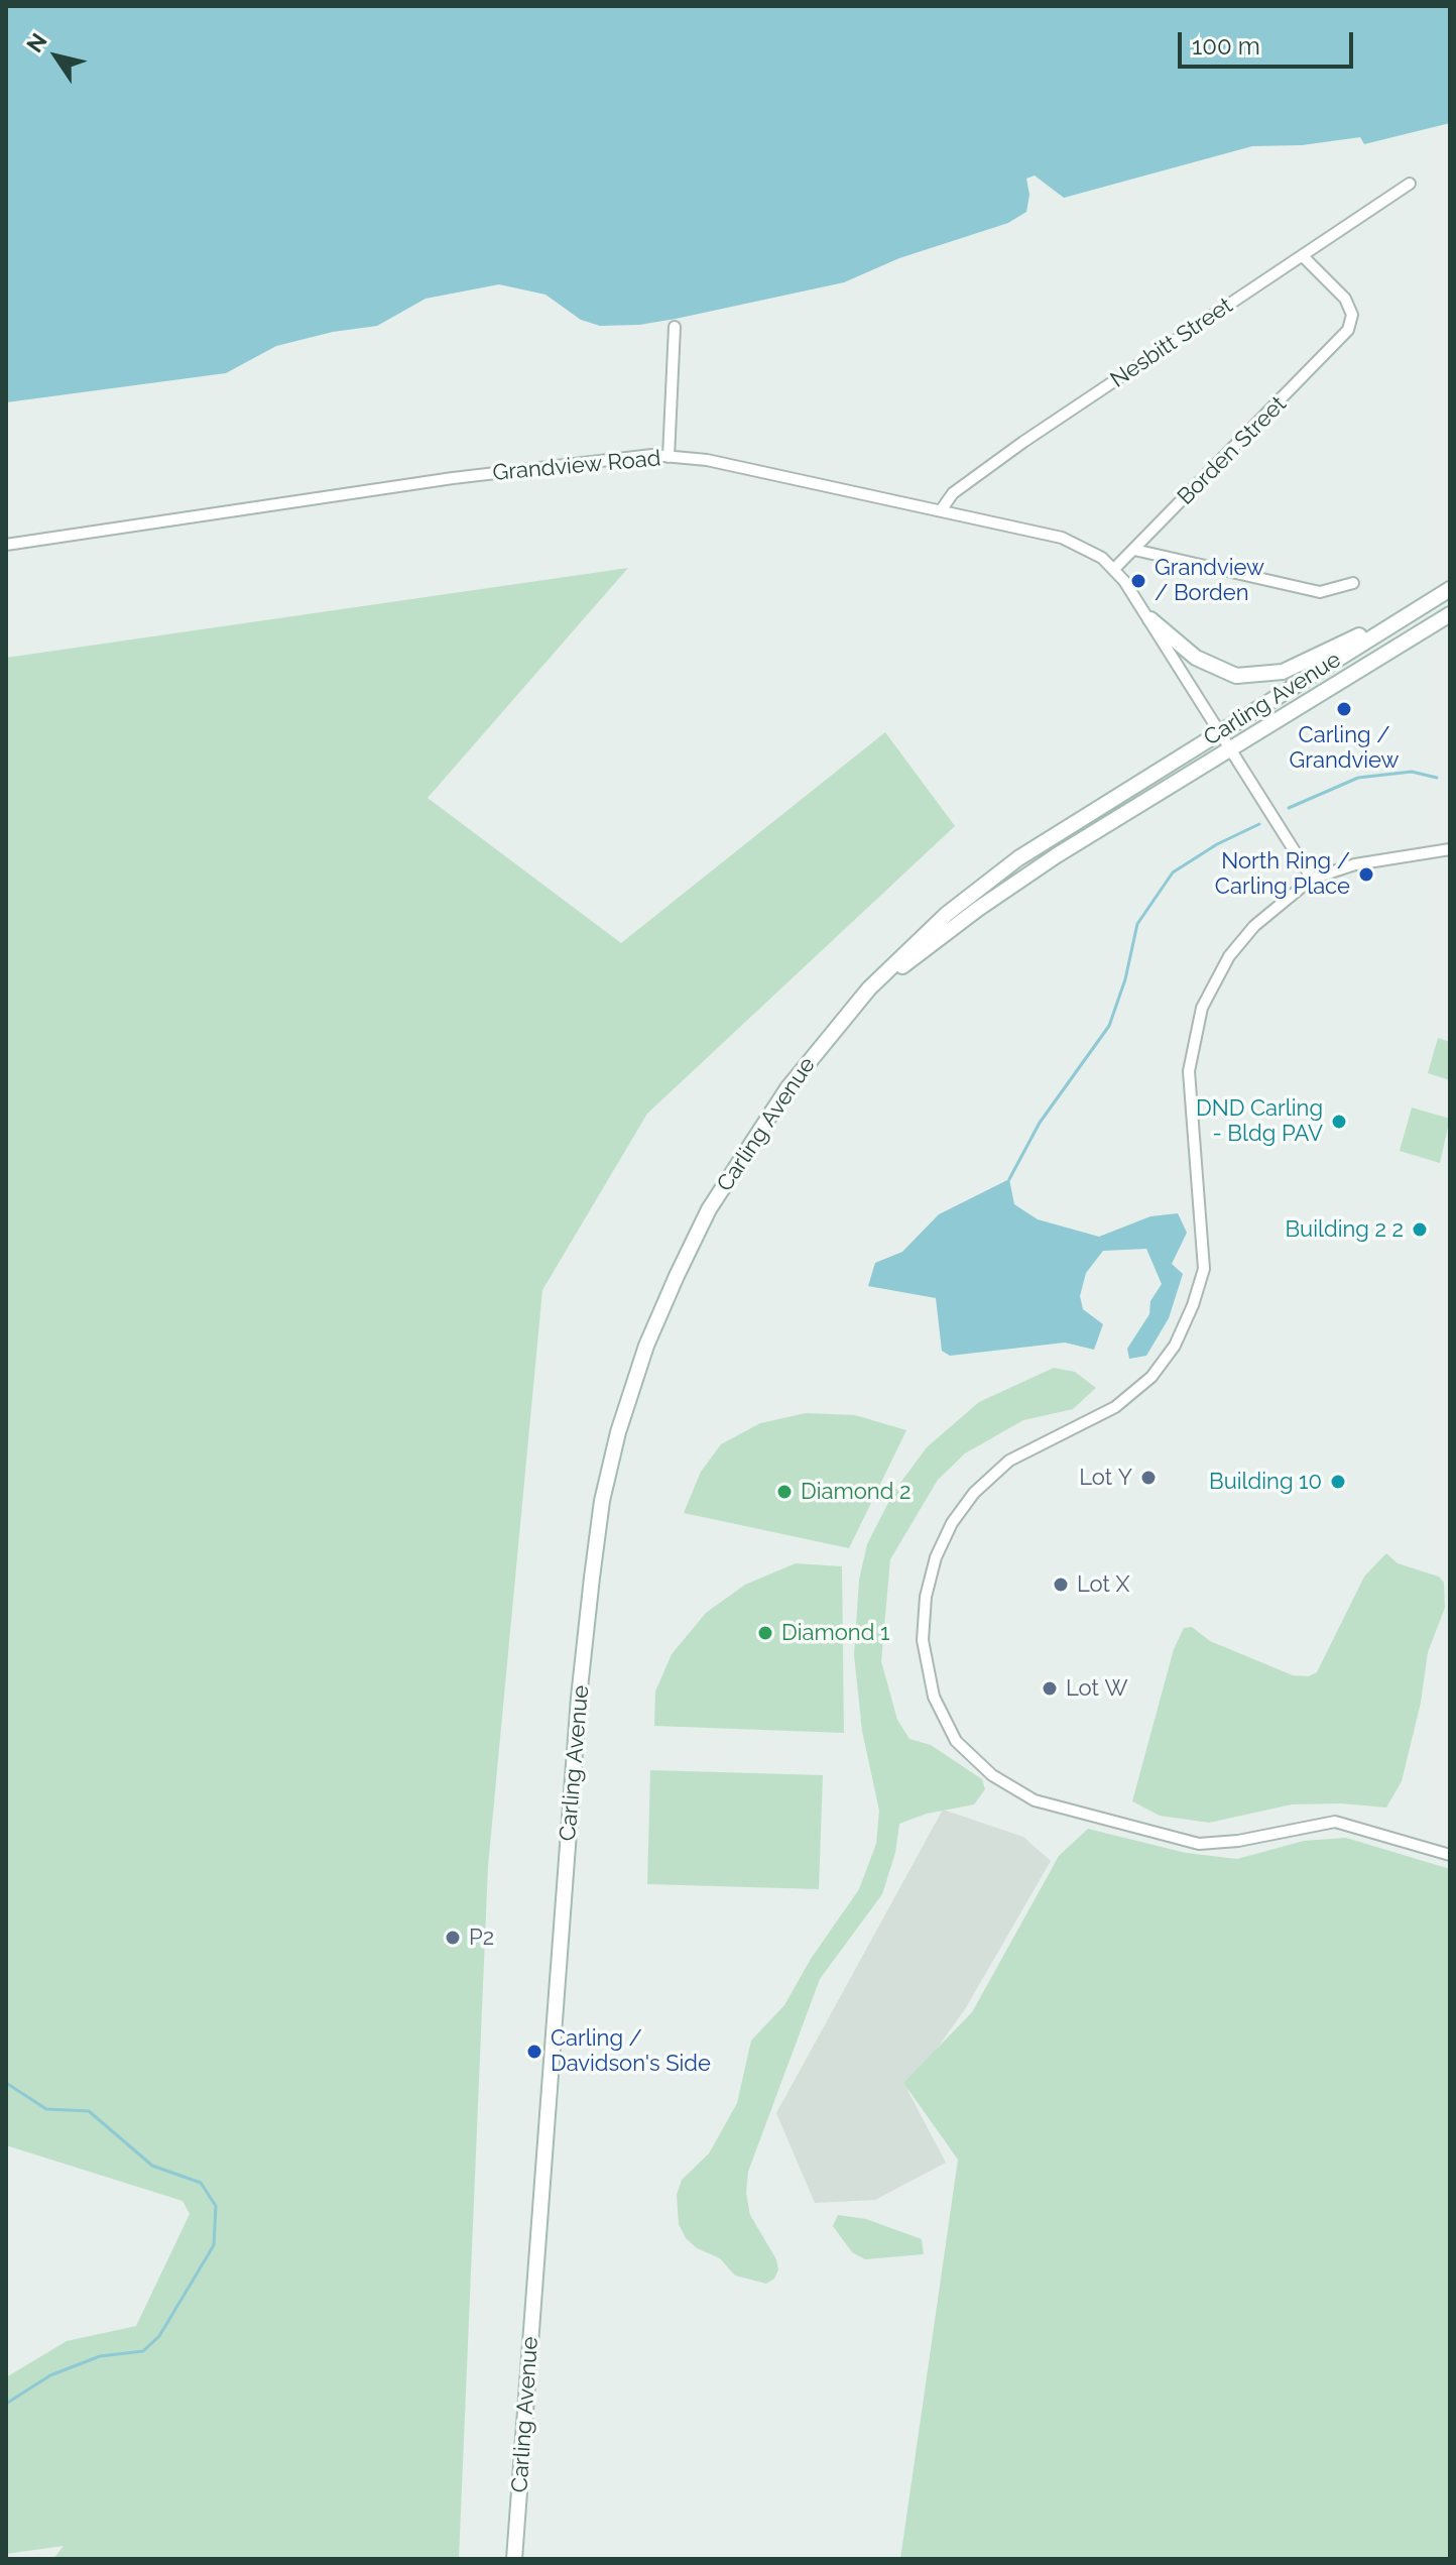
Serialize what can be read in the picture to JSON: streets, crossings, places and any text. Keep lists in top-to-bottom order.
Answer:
{
  "streets": {
    "main road": ["Carling Avenue"],
    "street": ["Nesbitt Street", "Borden Street", "Grandview Road"]
  },
  "crossings": [
    ["Nesbitt Street", "Borden Street"],
    ["Nesbitt Street", "Grandview Road"],
    ["Borden Street", "Grandview Road"],
    ["Grandview Road", "Carling Avenue"]
  ],
  "places": [
    "Grandview / Borden",
    "Carling / Grandview",
    "North Ring / Carling Place",
    "DND Carling - Bldg PAV",
    "Building 2 2",
    "Lot Y",
    "Building 10",
    "Diamond 2",
    "Lot X",
    "Diamond 1",
    "Lot W",
    "P2",
    "Carling / Davidson's Side"
  ],
  "scale_bar": "100 m",
  "north": "top left"
}
